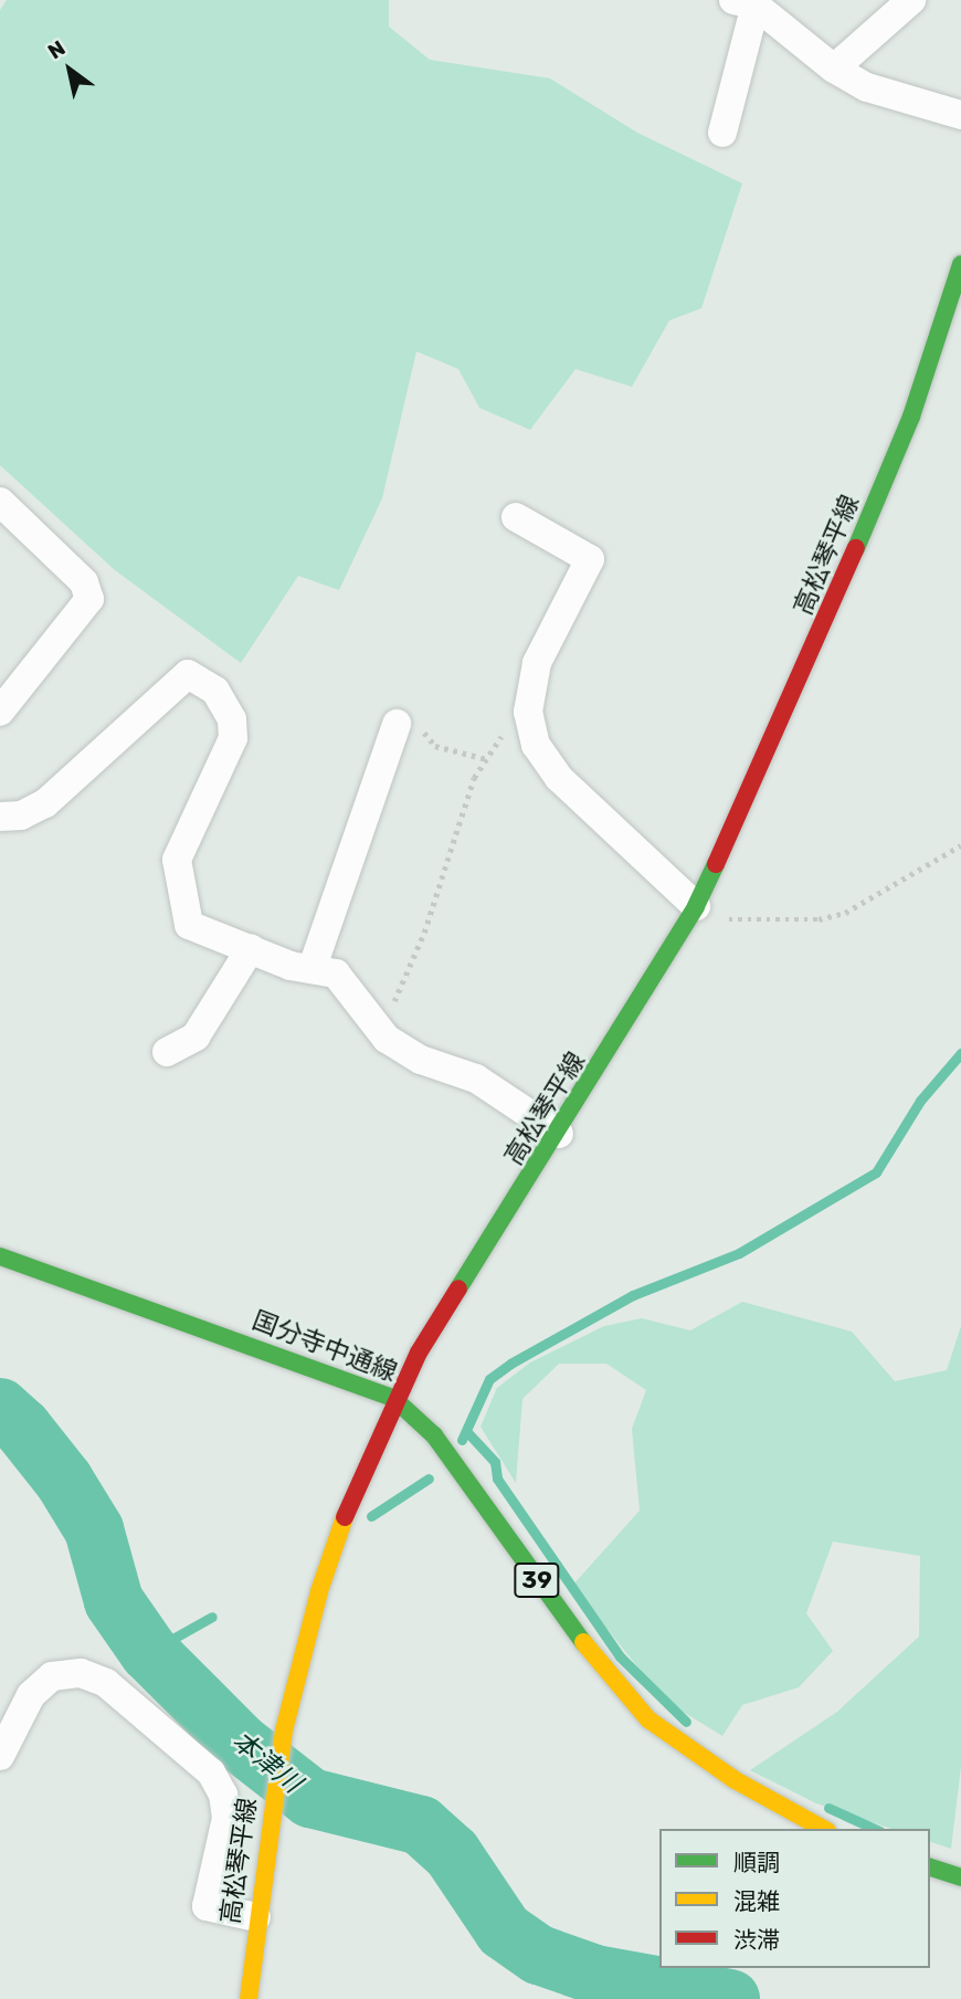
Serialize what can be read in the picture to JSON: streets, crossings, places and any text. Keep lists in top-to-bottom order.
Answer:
{
  "streets": {
    "main road": ["高松琴平線", "国分寺中通線", "39"]
  },
  "crossings": [
    ["高松琴平線", "国分寺中通線"]
  ],
  "water": ["本津川"],
  "legend": ["順調", "混雑", "渋滞"],
  "north": "top left"
}
